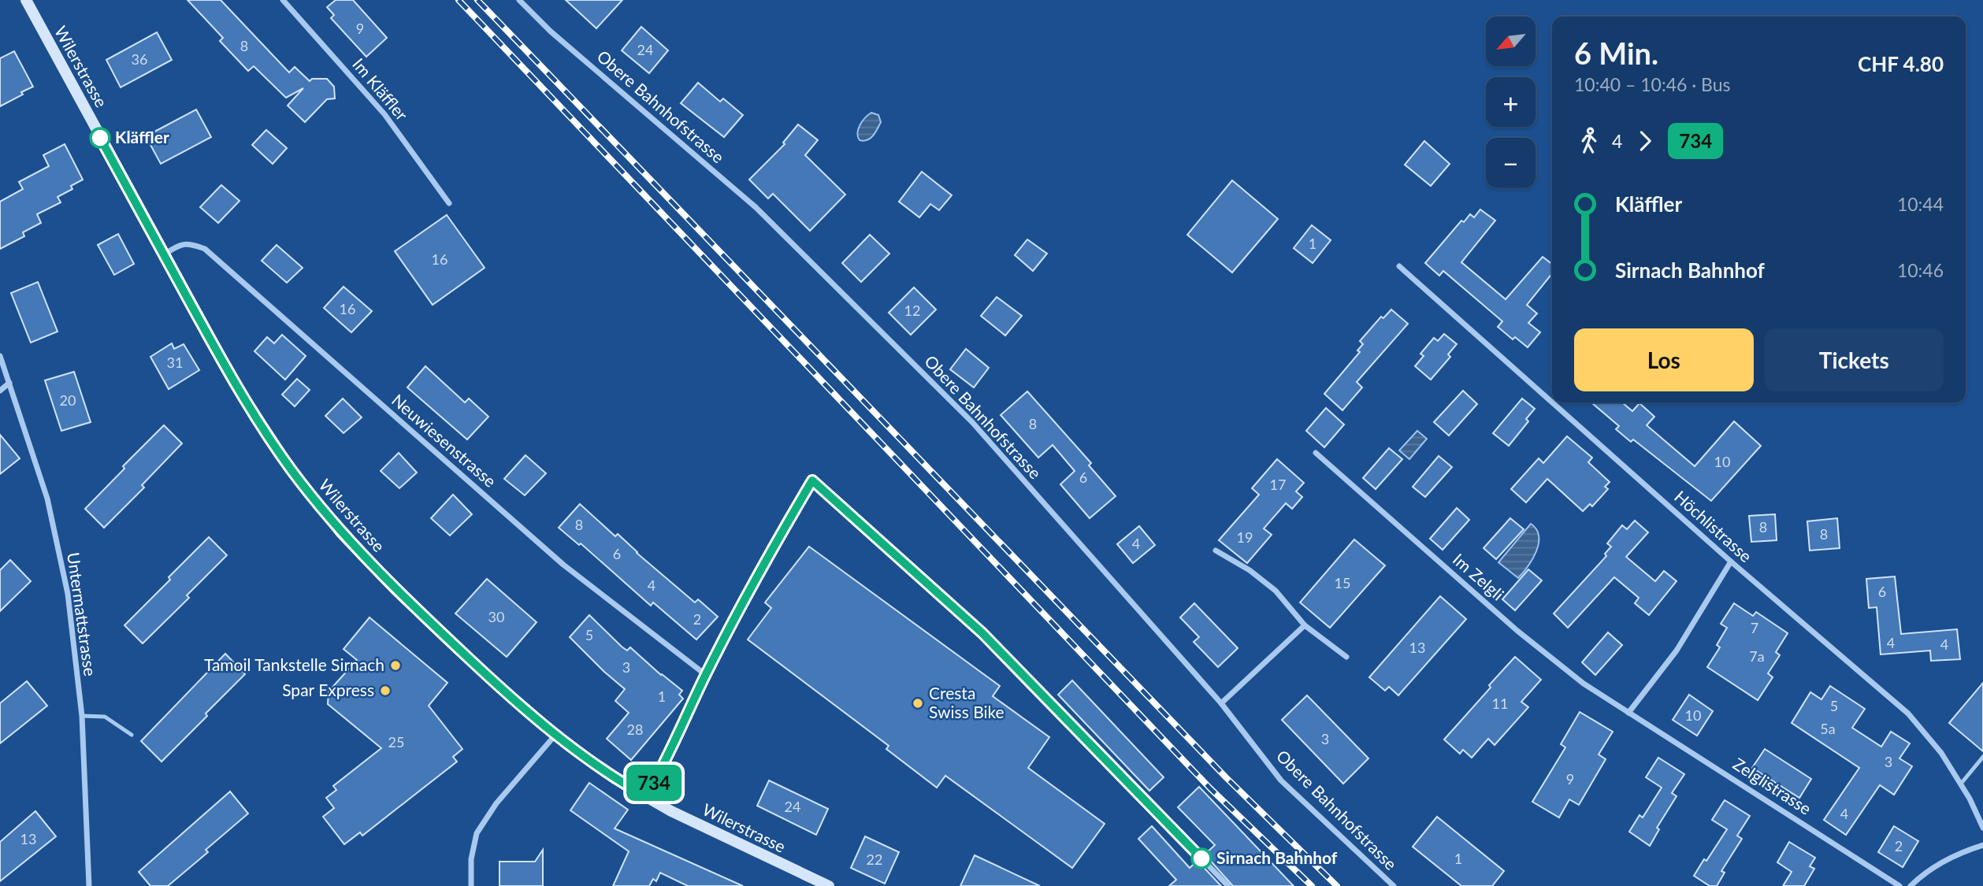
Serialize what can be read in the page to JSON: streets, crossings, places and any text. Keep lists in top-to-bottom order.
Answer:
{
  "streets": {
    "main road": ["Wilerstrasse"],
    "street": [
      "Im Kläffler",
      "Obere Bahnhofstrasse",
      "Neuwiesenstrasse",
      "Höchlistrasse",
      "Im Zelgli",
      "Untermattstrasse",
      "Zelglistrasse"
    ]
  },
  "crossings": [
    ["Wilerstrasse", "Neuwiesenstrasse"],
    ["Im Zelgli", "Zelglistrasse"]
  ],
  "places": [
    "Kläffler",
    "Tamoil Tankstelle Sirnach",
    "Spar Express",
    "Cresta Swiss Bike",
    "Sirnach Bahnhof"
  ],
  "lines": ["bus line 734"],
  "house_numbers": [
    "9",
    "8",
    "24",
    "36",
    "1",
    "16",
    "16",
    "12",
    "31",
    "20",
    "8",
    "10",
    "6",
    "17",
    "8",
    "8",
    "8",
    "19",
    "4",
    "6",
    "15",
    "4",
    "6",
    "30",
    "2",
    "7",
    "5",
    "4",
    "4",
    "13",
    "7a",
    "3",
    "1",
    "11",
    "5",
    "10",
    "5a",
    "28",
    "3",
    "25",
    "3",
    "9",
    "24",
    "4",
    "13",
    "2",
    "1",
    "22"
  ],
  "north": "bottom left",
  "page": {
    "on_map": "734",
    "map_buttons": ["+", "−"],
    "heading": ["6 Min.", "10:40 – 10:46 · Bus", "CHF 4.80"],
    "legs": ["4", "734"],
    "list": [
      {
        "name": "Kläffler",
        "value": "10:44"
      },
      {
        "name": "Sirnach Bahnhof",
        "value": "10:46"
      }
    ],
    "buttons": ["Los", "Tickets"]
  }
}
